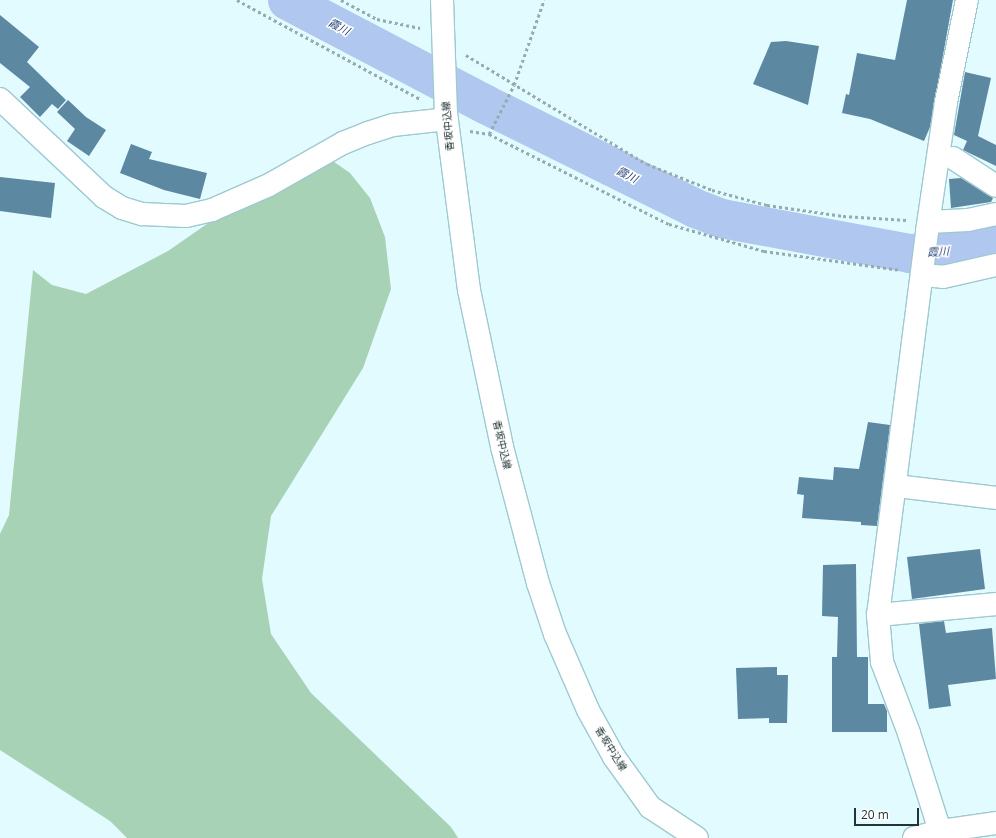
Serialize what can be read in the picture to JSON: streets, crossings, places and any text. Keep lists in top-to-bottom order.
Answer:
{
  "streets": {
    "street": ["香坂中込線"]
  },
  "water": ["霞川"],
  "scale_bar": "20 m"
}
